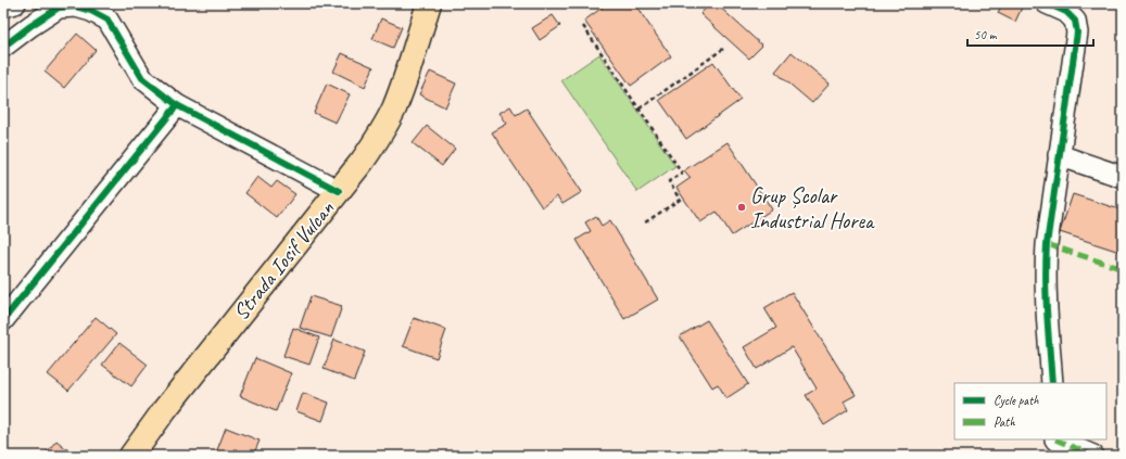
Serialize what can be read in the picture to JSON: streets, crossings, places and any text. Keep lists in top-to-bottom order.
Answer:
{
  "streets": {
    "main road": ["Strada Iosif Vulcan"]
  },
  "places": ["Grup Școlar Industrial Horea"],
  "legend": ["Cycle path", "Path"],
  "scale_bar": "50 m"
}
